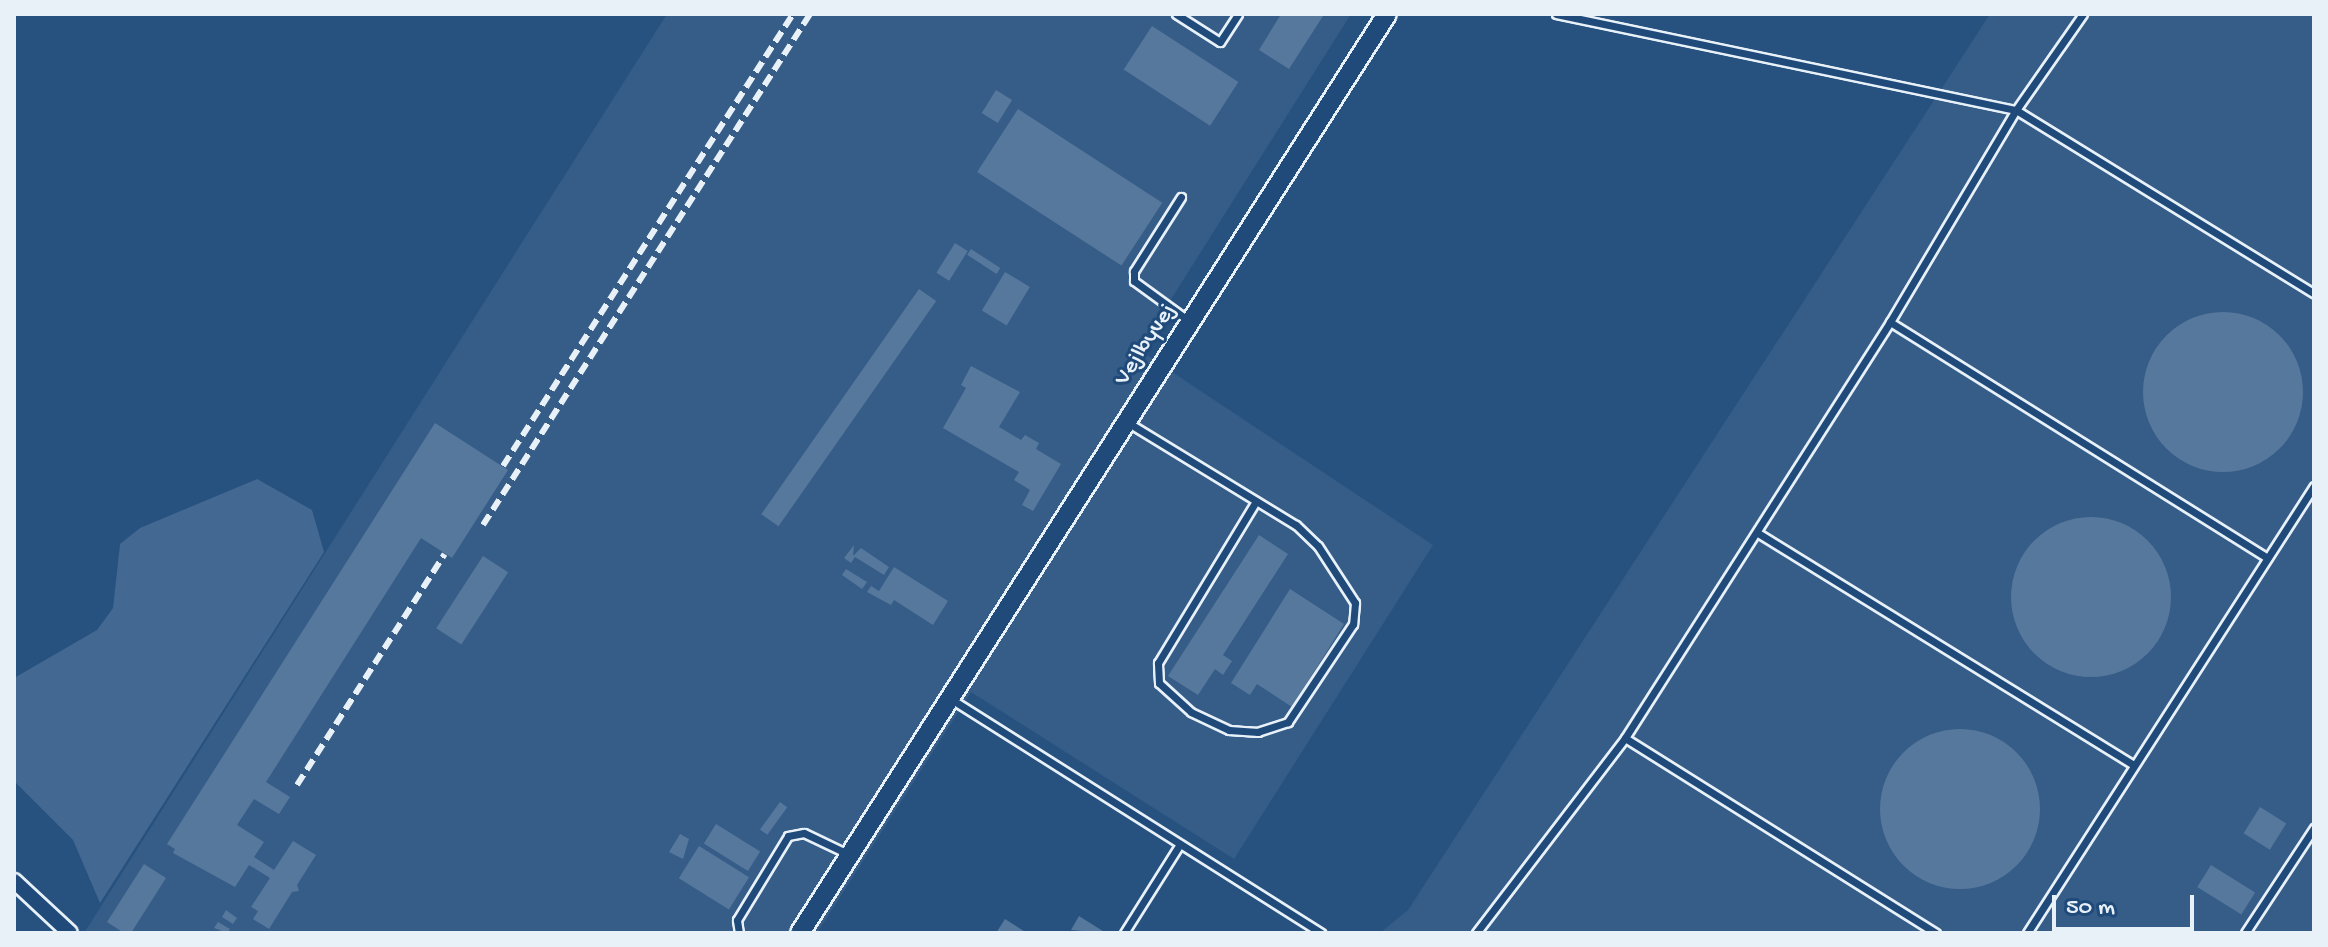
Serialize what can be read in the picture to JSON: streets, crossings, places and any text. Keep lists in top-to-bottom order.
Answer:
{
  "streets": {
    "street": ["Vejlbyvej"]
  },
  "scale_bar": "50 m"
}
